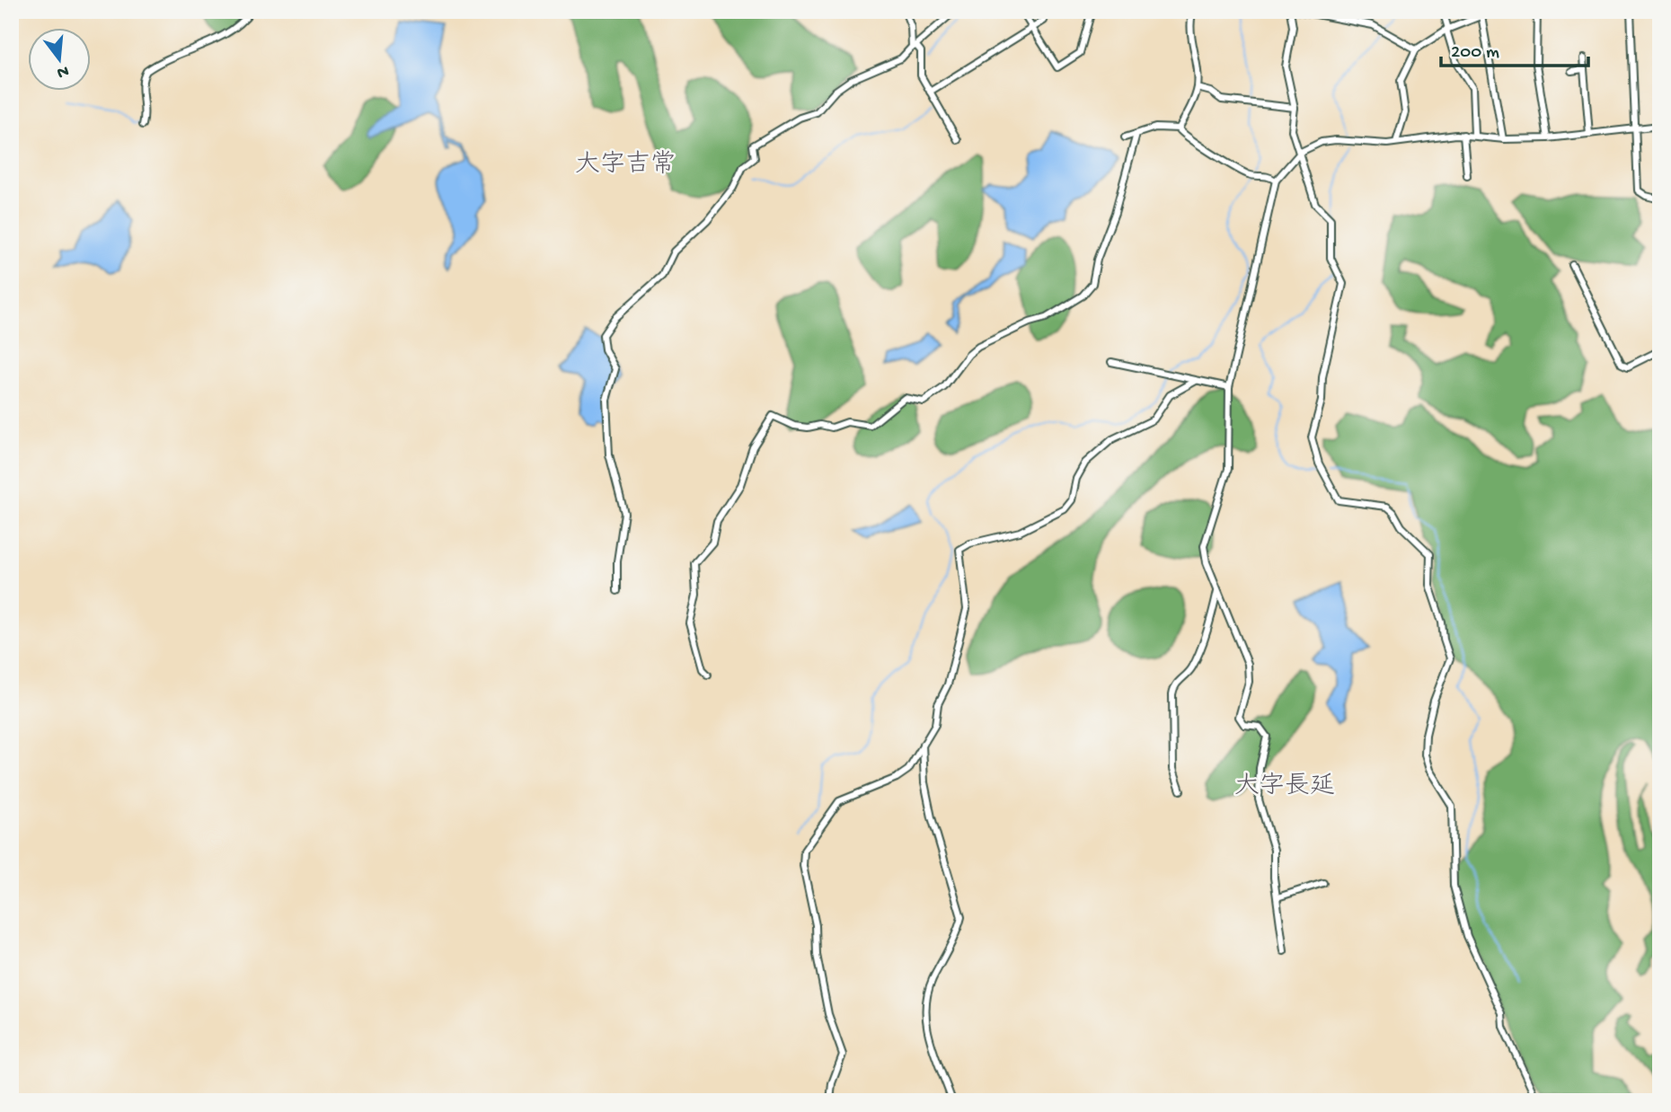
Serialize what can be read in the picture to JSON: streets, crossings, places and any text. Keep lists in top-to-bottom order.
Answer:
{
  "districts": ["大字吉常", "大字長延"],
  "scale_bar": "200 m",
  "north": "bottom"
}
